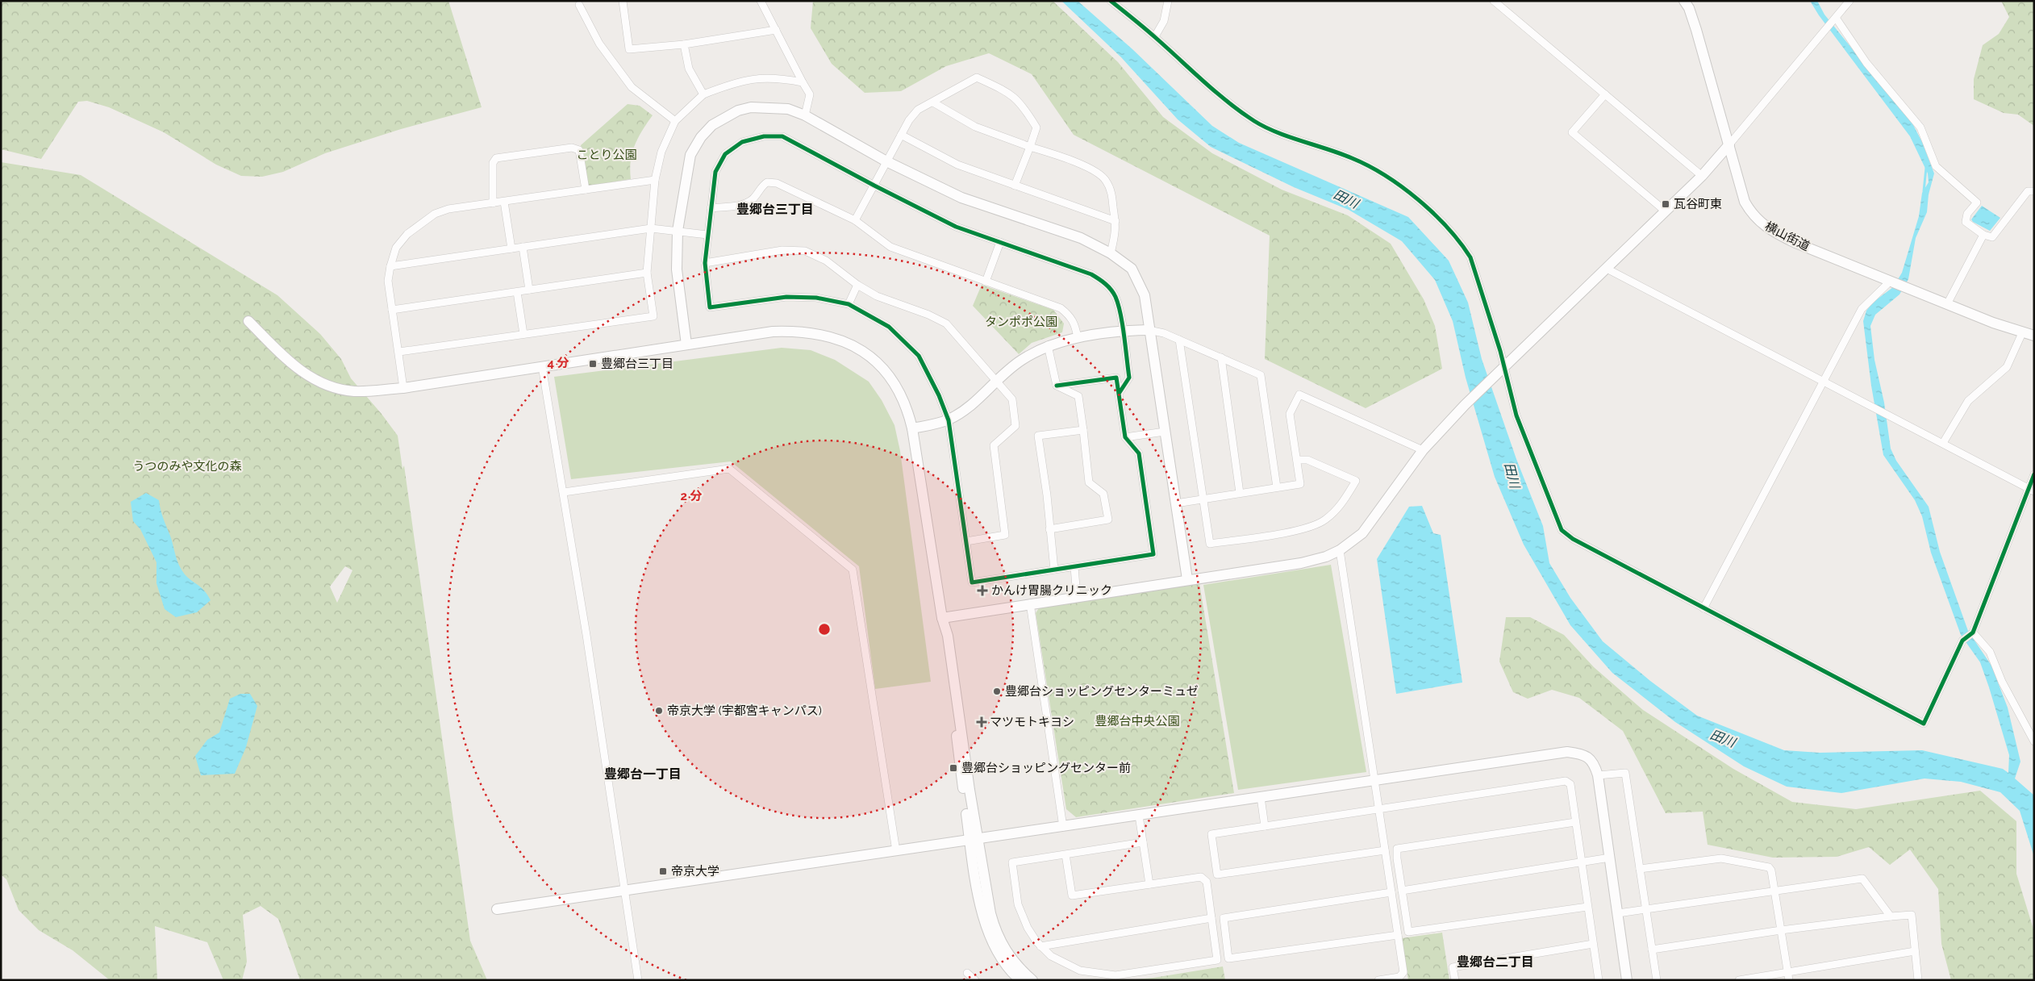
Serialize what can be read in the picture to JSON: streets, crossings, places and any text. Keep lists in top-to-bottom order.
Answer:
{
  "streets": {
    "street": ["横山街道"]
  },
  "districts": ["豊郷台三丁目", "豊郷台一丁目", "豊郷台二丁目"],
  "water": ["田川"],
  "parks": [
    "ことり公園",
    "タンポポ公園",
    "うつのみや文化の森",
    "豊郷台中央公園"
  ],
  "places": {
    "transit": [
      "瓦谷町東",
      "豊郷台三丁目",
      "豊郷台ショッピングセンター前",
      "帝京大学"
    ],
    "health": ["かんけ胃腸クリニック", "マツモトキヨシ"],
    "other": ["豊郷台ショッピングセンターミュゼ", "帝京大学 (宇都宮キャンパス)"]
  },
  "rings": ["4 分", "2 分"]
}
